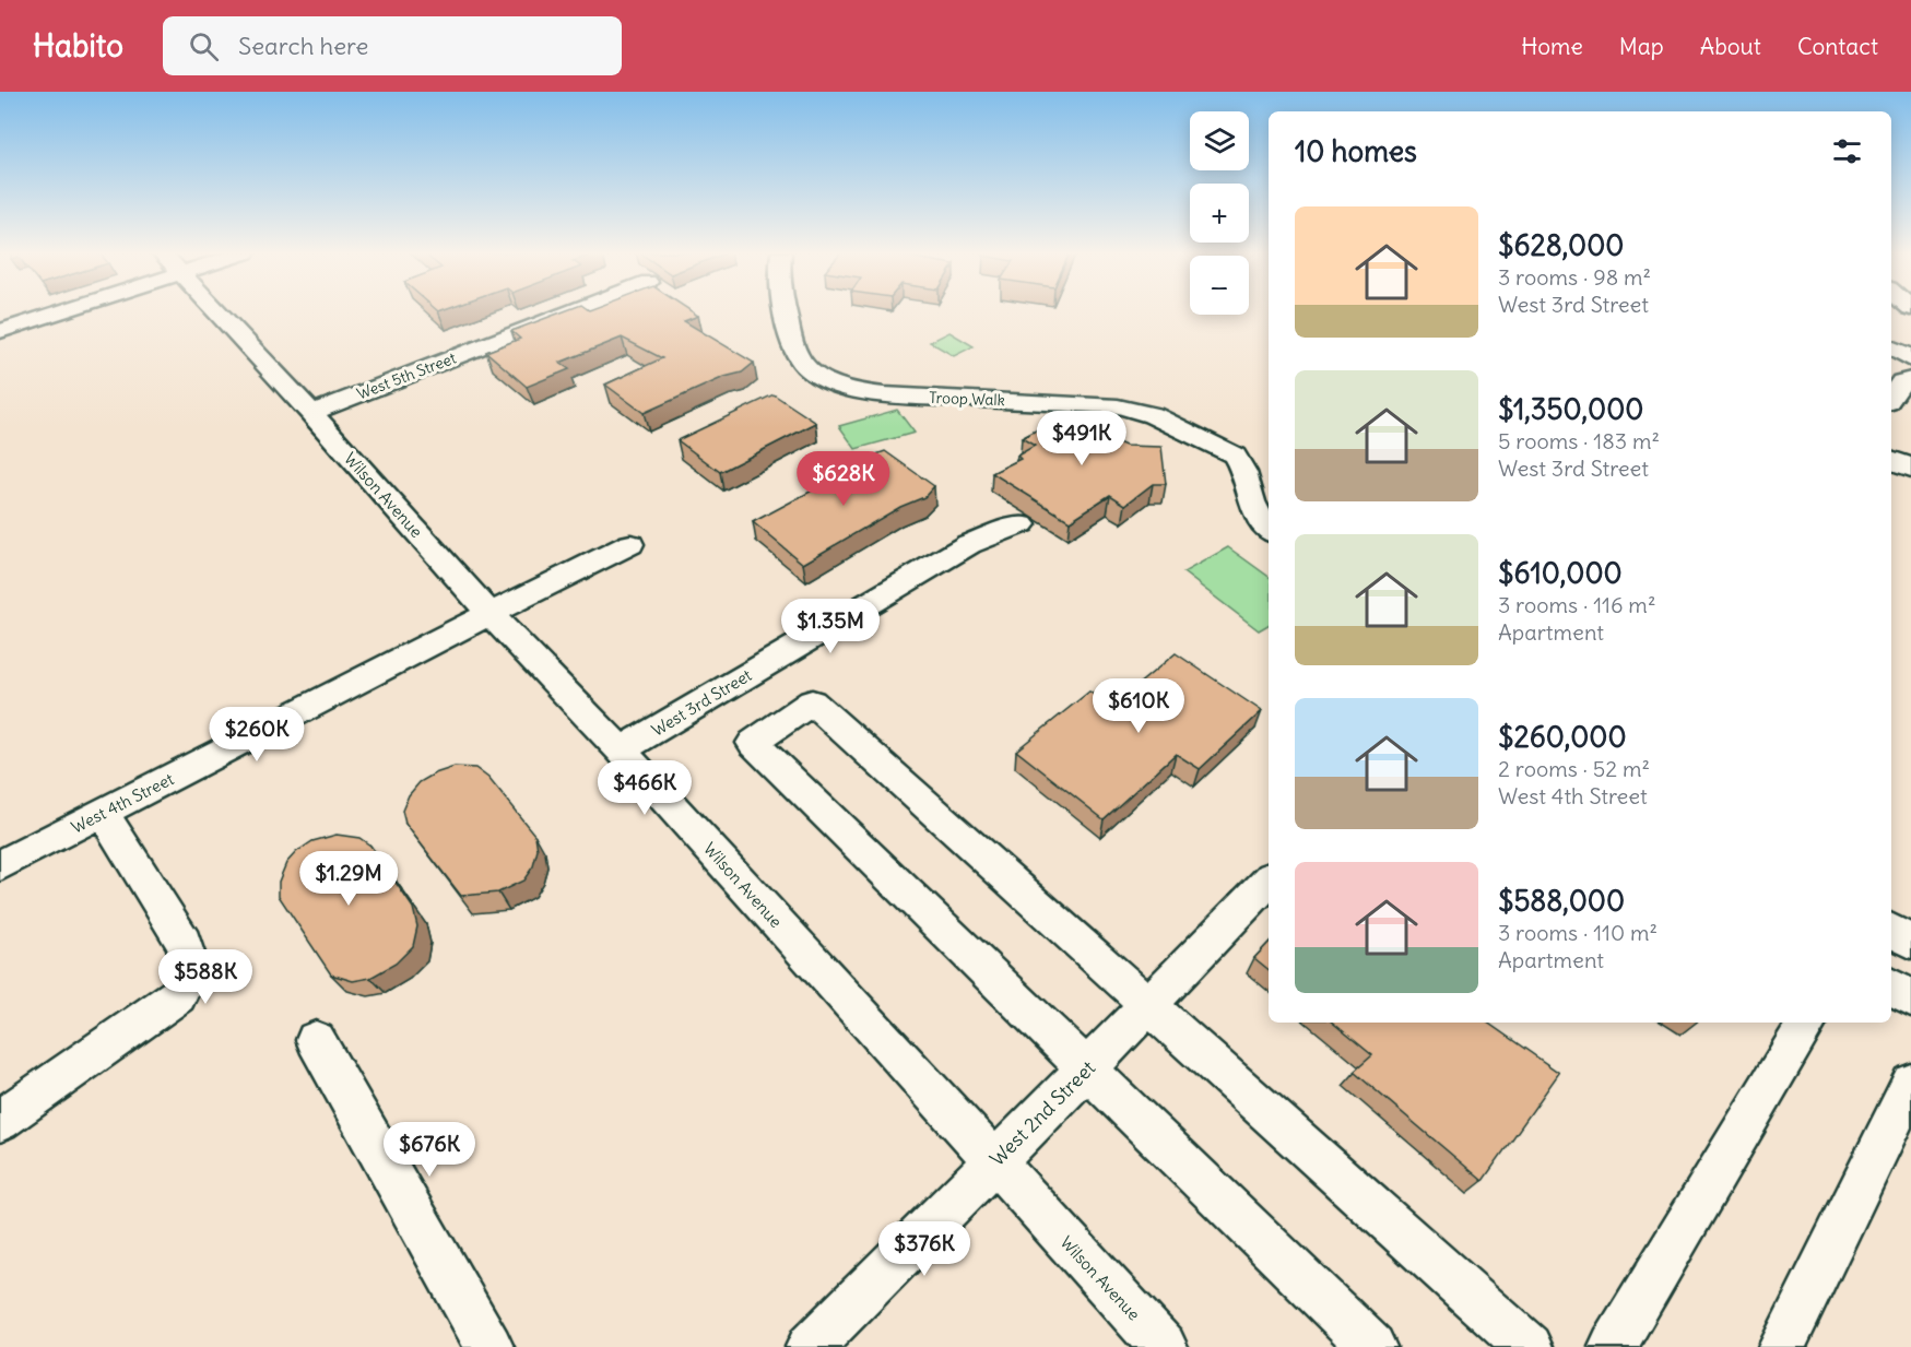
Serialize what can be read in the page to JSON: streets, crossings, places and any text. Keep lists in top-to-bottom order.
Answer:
{
  "streets": {
    "street": [
      "West 5th Street",
      "Troop Walk",
      "Wilson Avenue",
      "West 3rd Street",
      "West 4th Street",
      "West 2nd Street"
    ]
  },
  "crossings": [
    ["West 5th Street", "Wilson Avenue"],
    ["Wilson Avenue", "West 3rd Street"],
    ["Wilson Avenue", "West 4th Street"],
    ["Wilson Avenue", "West 2nd Street"]
  ],
  "page": {
    "header": "Habito",
    "search": "Search here",
    "nav": [
      "Home",
      "Map",
      "About",
      "Contact"
    ],
    "map_buttons": ["+", "−"],
    "heading": "10 homes",
    "list": [
      {
        "name": "$628,000",
        "note": "3 rooms · 98 m² · West 3rd Street"
      },
      {
        "name": "$1,350,000",
        "note": "5 rooms · 183 m² · West 3rd Street"
      },
      {
        "name": "$610,000",
        "note": "3 rooms · 116 m² · Apartment"
      },
      {
        "name": "$260,000",
        "note": "2 rooms · 52 m² · West 4th Street"
      },
      {
        "name": "$588,000",
        "note": "3 rooms · 110 m² · Apartment"
      }
    ],
    "price": [
      "$491K",
      "$628K",
      "$1.35M",
      "$610K",
      "$260K",
      "$466K",
      "$1.29M",
      "$588K",
      "$676K",
      "$376K"
    ]
  }
}
